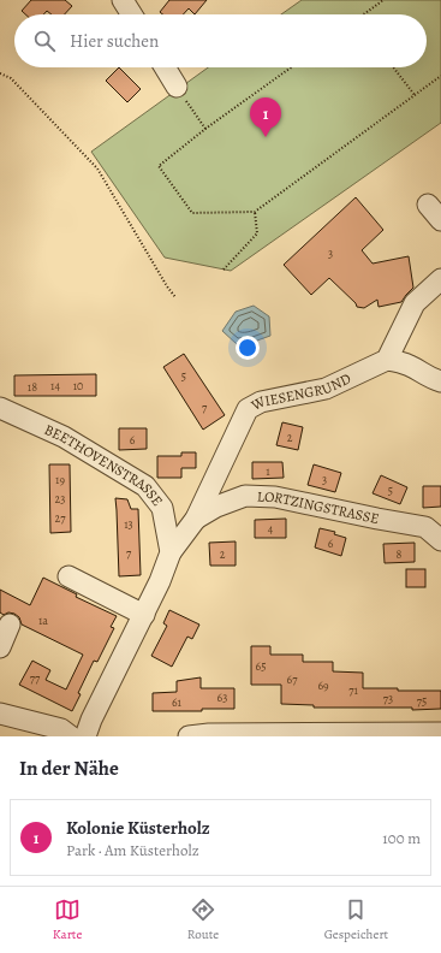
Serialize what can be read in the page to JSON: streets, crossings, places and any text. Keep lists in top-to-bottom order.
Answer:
{
  "streets": {
    "street": ["WIESENGRUND", "BEETHOVENSTRASSE", "LORTZINGSTRASSE"]
  },
  "crossings": [
    ["WIESENGRUND", "BEETHOVENSTRASSE"],
    ["WIESENGRUND", "LORTZINGSTRASSE"]
  ],
  "house_numbers": [
    "3",
    "5",
    "14",
    "10",
    "18",
    "7",
    "2",
    "6",
    "1",
    "19",
    "3",
    "5",
    "23",
    "27",
    "13",
    "4",
    "6",
    "7",
    "2",
    "8",
    "1a",
    "65",
    "77",
    "67",
    "69",
    "71",
    "63",
    "73",
    "75",
    "61"
  ],
  "page": {
    "search": "Hier suchen",
    "pins": "1",
    "heading": "In der Nähe",
    "list": [
      {
        "mark": "1",
        "name": "Kolonie Küsterholz",
        "note": "Park · Am Küsterholz",
        "value": "100 m"
      }
    ],
    "nav": ["Karte", "Route", "Gespeichert"]
  }
}
